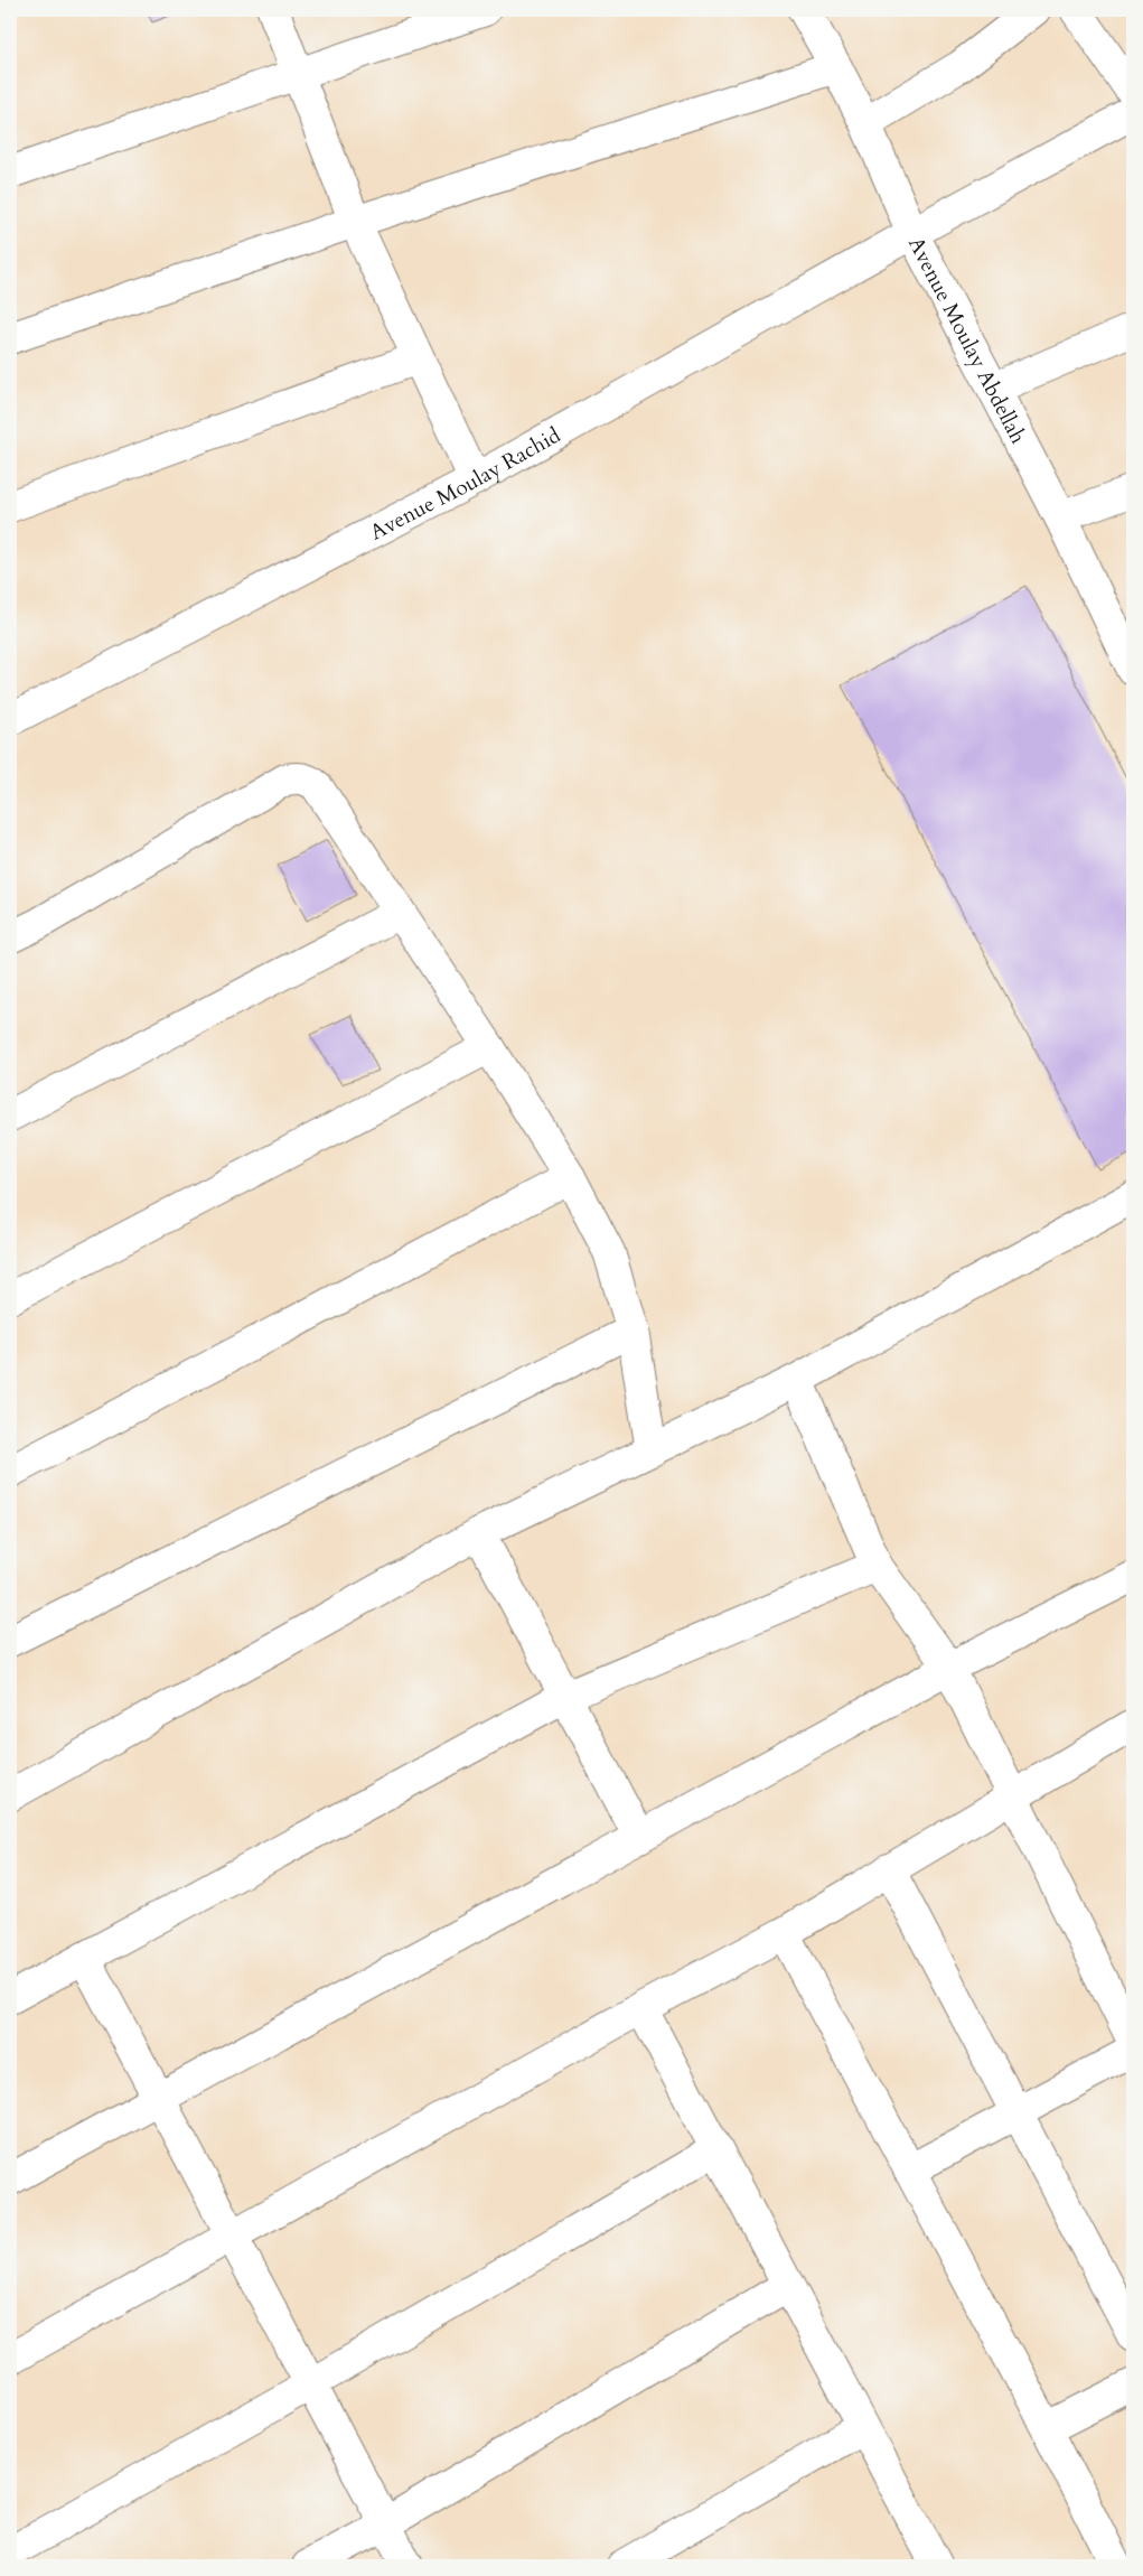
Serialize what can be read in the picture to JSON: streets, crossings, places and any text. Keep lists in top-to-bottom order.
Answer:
{
  "streets": {
    "street": ["Avenue Moulay Abdellah", "Avenue Moulay Rachid"]
  },
  "crossings": [
    ["Avenue Moulay Abdellah", "Avenue Moulay Rachid"]
  ]
}
